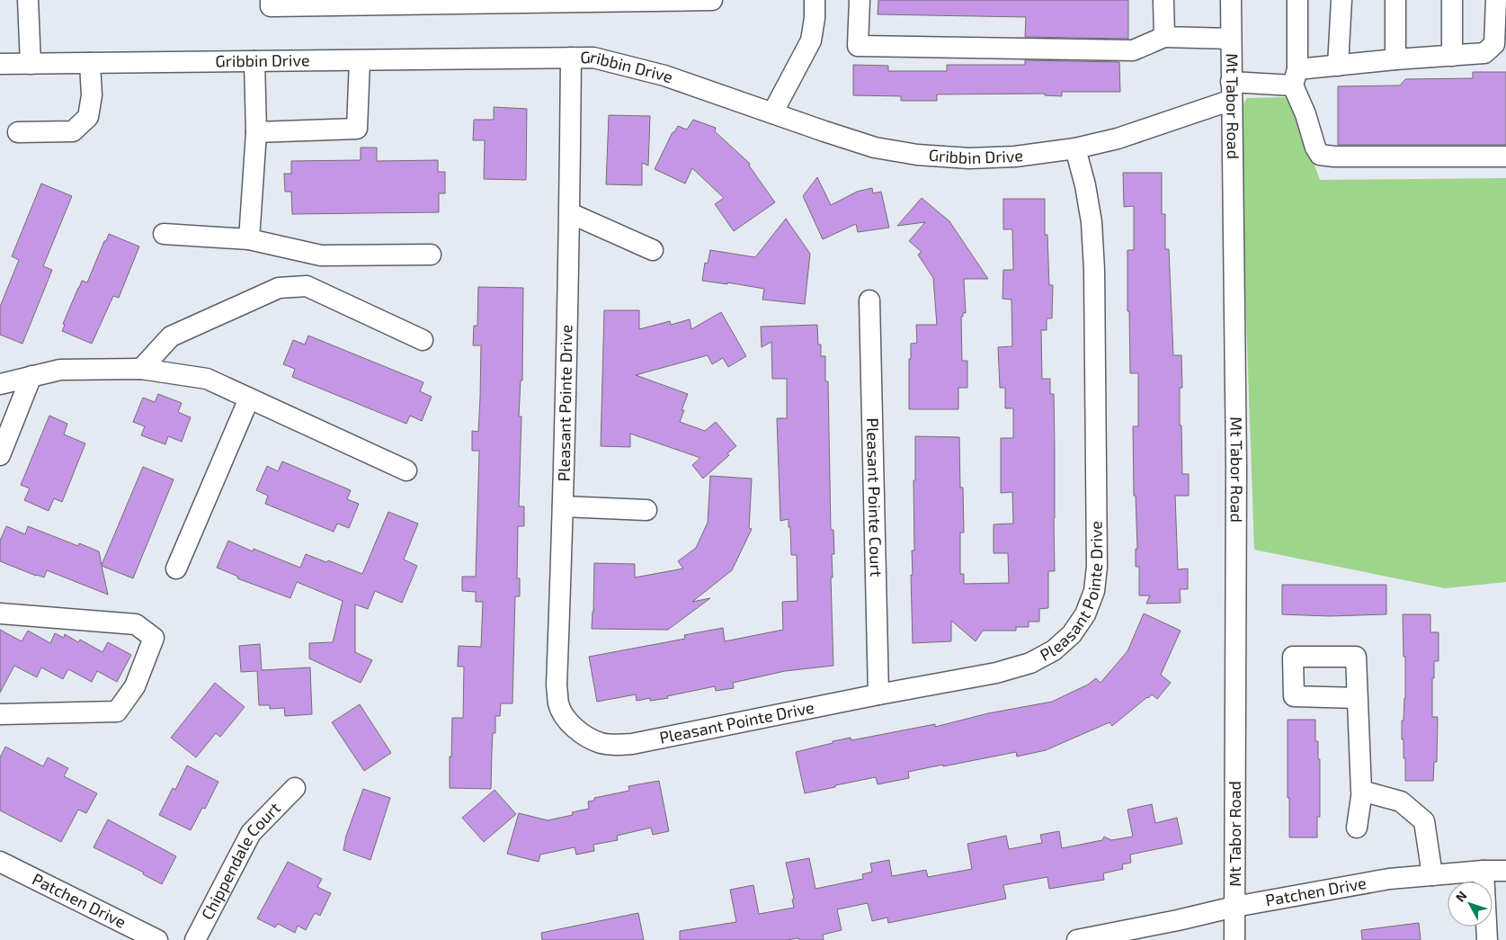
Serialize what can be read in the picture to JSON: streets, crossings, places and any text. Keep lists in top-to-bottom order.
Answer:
{
  "streets": {
    "street": [
      "Gribbin Drive",
      "Mt Tabor Road",
      "Pleasant Pointe Drive",
      "Pleasant Pointe Court",
      "Chippendale Court",
      "Patchen Drive"
    ]
  },
  "crossings": [
    ["Gribbin Drive", "Mt Tabor Road"],
    ["Gribbin Drive", "Pleasant Pointe Drive"],
    ["Mt Tabor Road", "Patchen Drive"],
    ["Pleasant Pointe Drive", "Pleasant Pointe Court"]
  ],
  "north": "top left"
}
